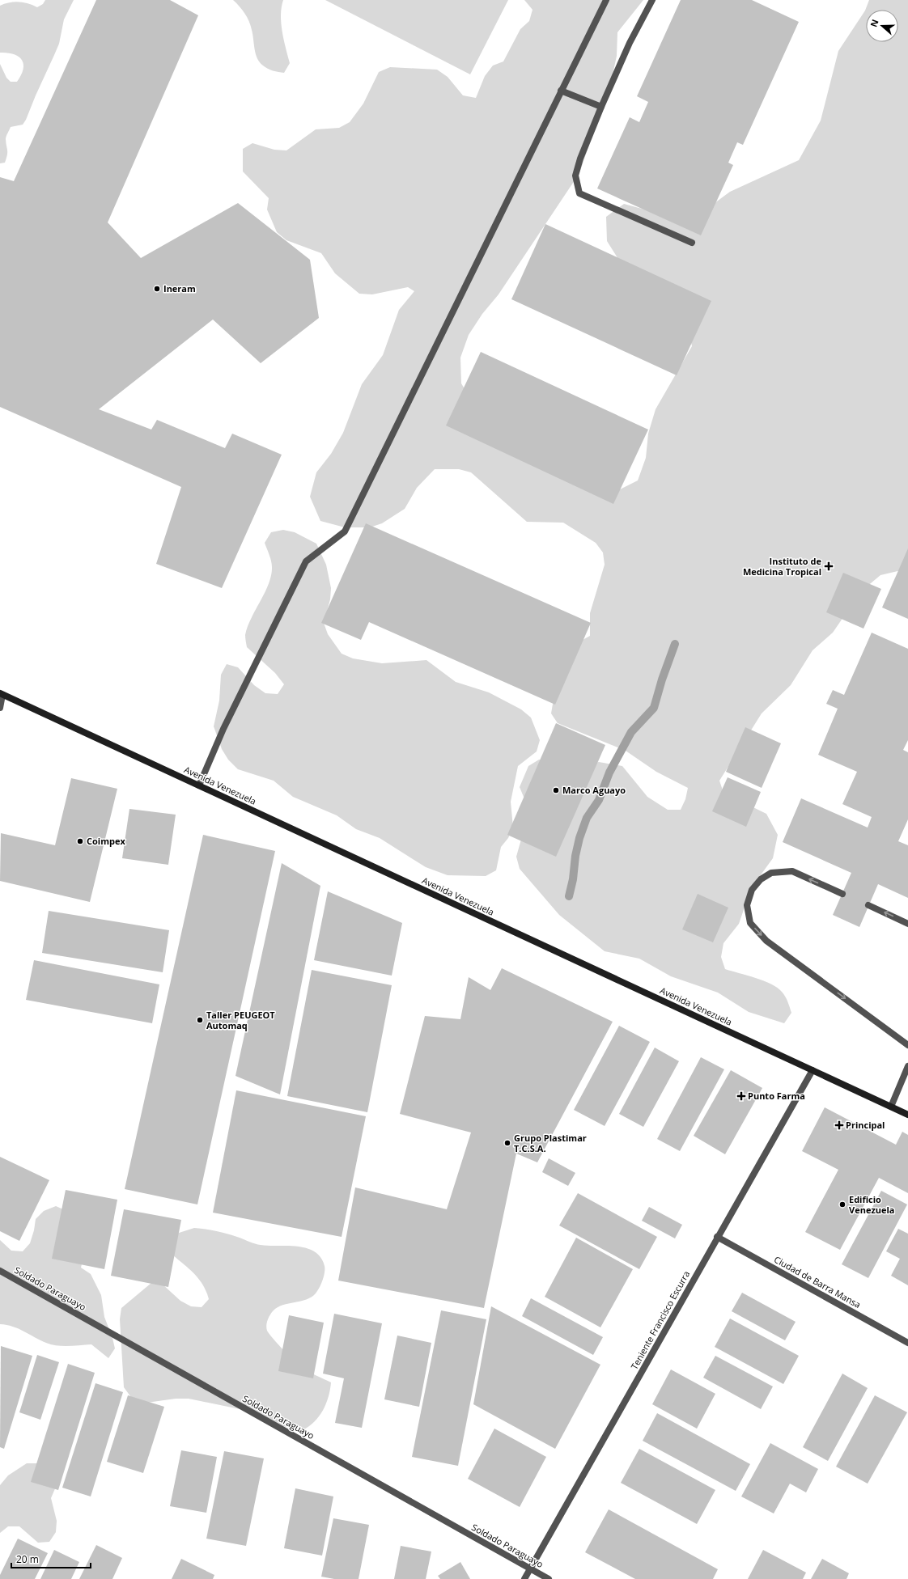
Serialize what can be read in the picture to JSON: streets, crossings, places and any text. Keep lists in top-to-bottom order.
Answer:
{
  "streets": {
    "main road": ["Avenida Venezuela"],
    "street": ["Ciudad de Barra Mansa", "Soldado Paraguayo", "Teniente Francisco Escurra"]
  },
  "crossings": [
    ["Avenida Venezuela", "Teniente Francisco Escurra"],
    ["Ciudad de Barra Mansa", "Teniente Francisco Escurra"],
    ["Soldado Paraguayo", "Teniente Francisco Escurra"]
  ],
  "places": {
    "other": [
      "Ineram",
      "Marco Aguayo",
      "Coimpex",
      "Taller PEUGEOT Automaq",
      "Grupo Plastimar T.C.S.A.",
      "Edificio Venezuela"
    ],
    "health": ["Instituto de Medicina Tropical", "Punto Farma", "Principal"]
  },
  "scale_bar": "20 m",
  "north": "left"
}
